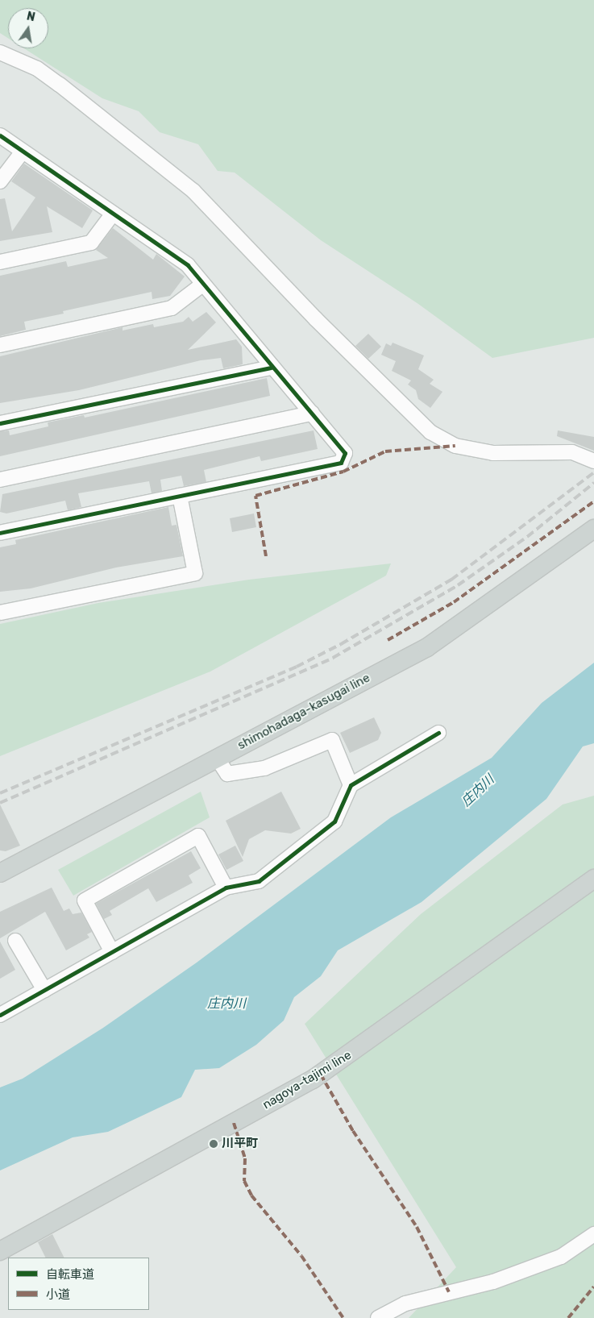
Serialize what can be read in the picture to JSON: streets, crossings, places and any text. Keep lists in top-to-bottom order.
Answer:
{
  "streets": {
    "main road": ["shimohadaga-kasugai line", "nagoya-tajimi line"]
  },
  "water": ["庄内川"],
  "places": ["川平町"],
  "legend": ["自転車道", "小道"],
  "north": "top"
}
